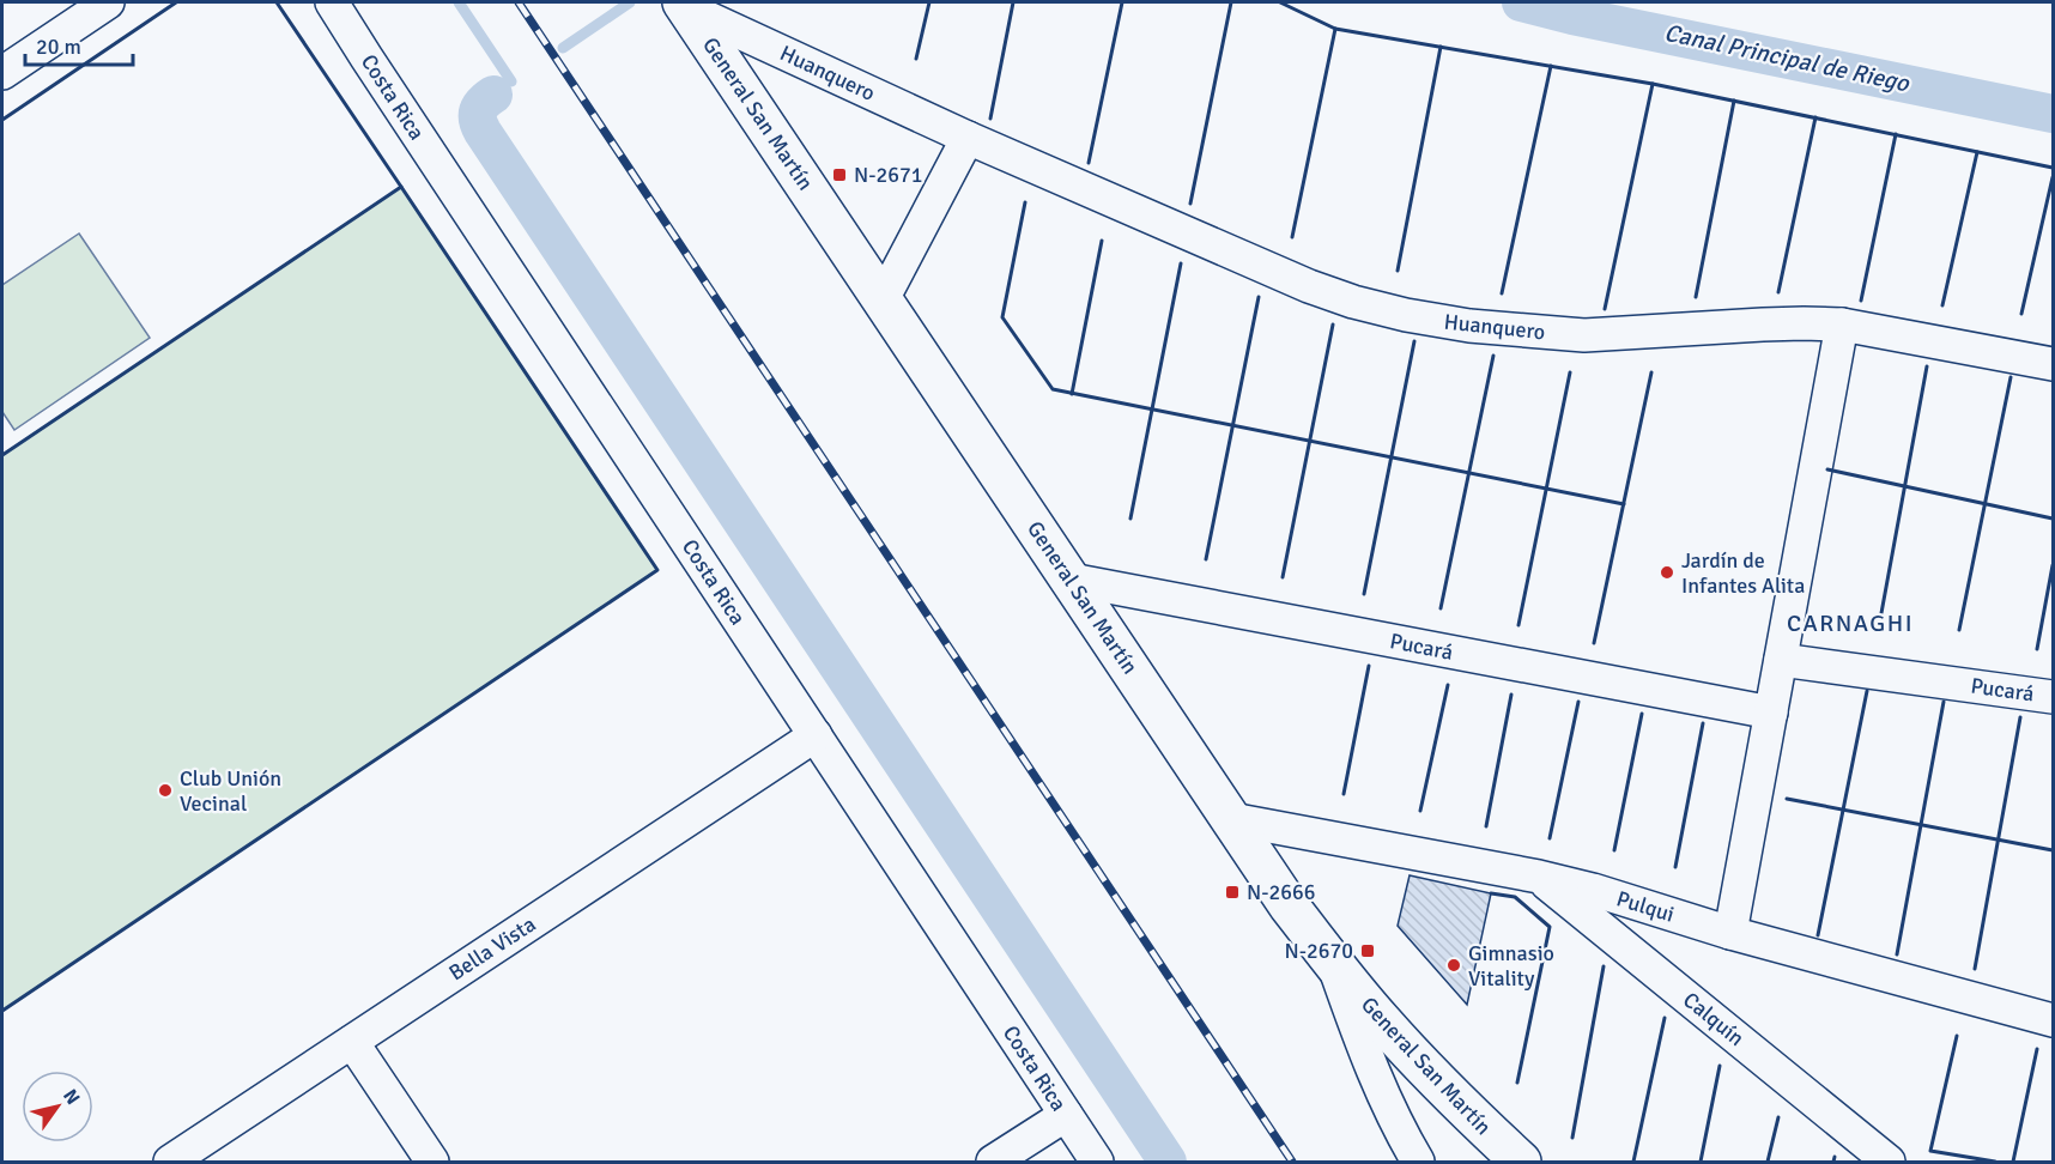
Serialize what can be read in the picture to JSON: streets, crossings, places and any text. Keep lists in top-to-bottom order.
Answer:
{
  "streets": {
    "main road": ["General San Martín"],
    "street": [
      "Huanquero",
      "Costa Rica",
      "Pucará",
      "Pulqui",
      "Bella Vista",
      "Calquín"
    ]
  },
  "crossings": [
    ["Huanquero", "General San Martín"],
    ["Costa Rica", "Bella Vista"],
    ["General San Martín", "Pucará"],
    ["General San Martín", "Pulqui"],
    ["Pulqui", "Calquín"]
  ],
  "districts": ["CARNAGHI"],
  "water": ["Canal Principal de Riego"],
  "places": {
    "transit": ["N-2671", "N-2666", "N-2670"],
    "other": ["Jardín de Infantes Alita", "Club Unión Vecinal", "Gimnasio Vitality"]
  },
  "scale_bar": "20 m",
  "north": "top right"
}
